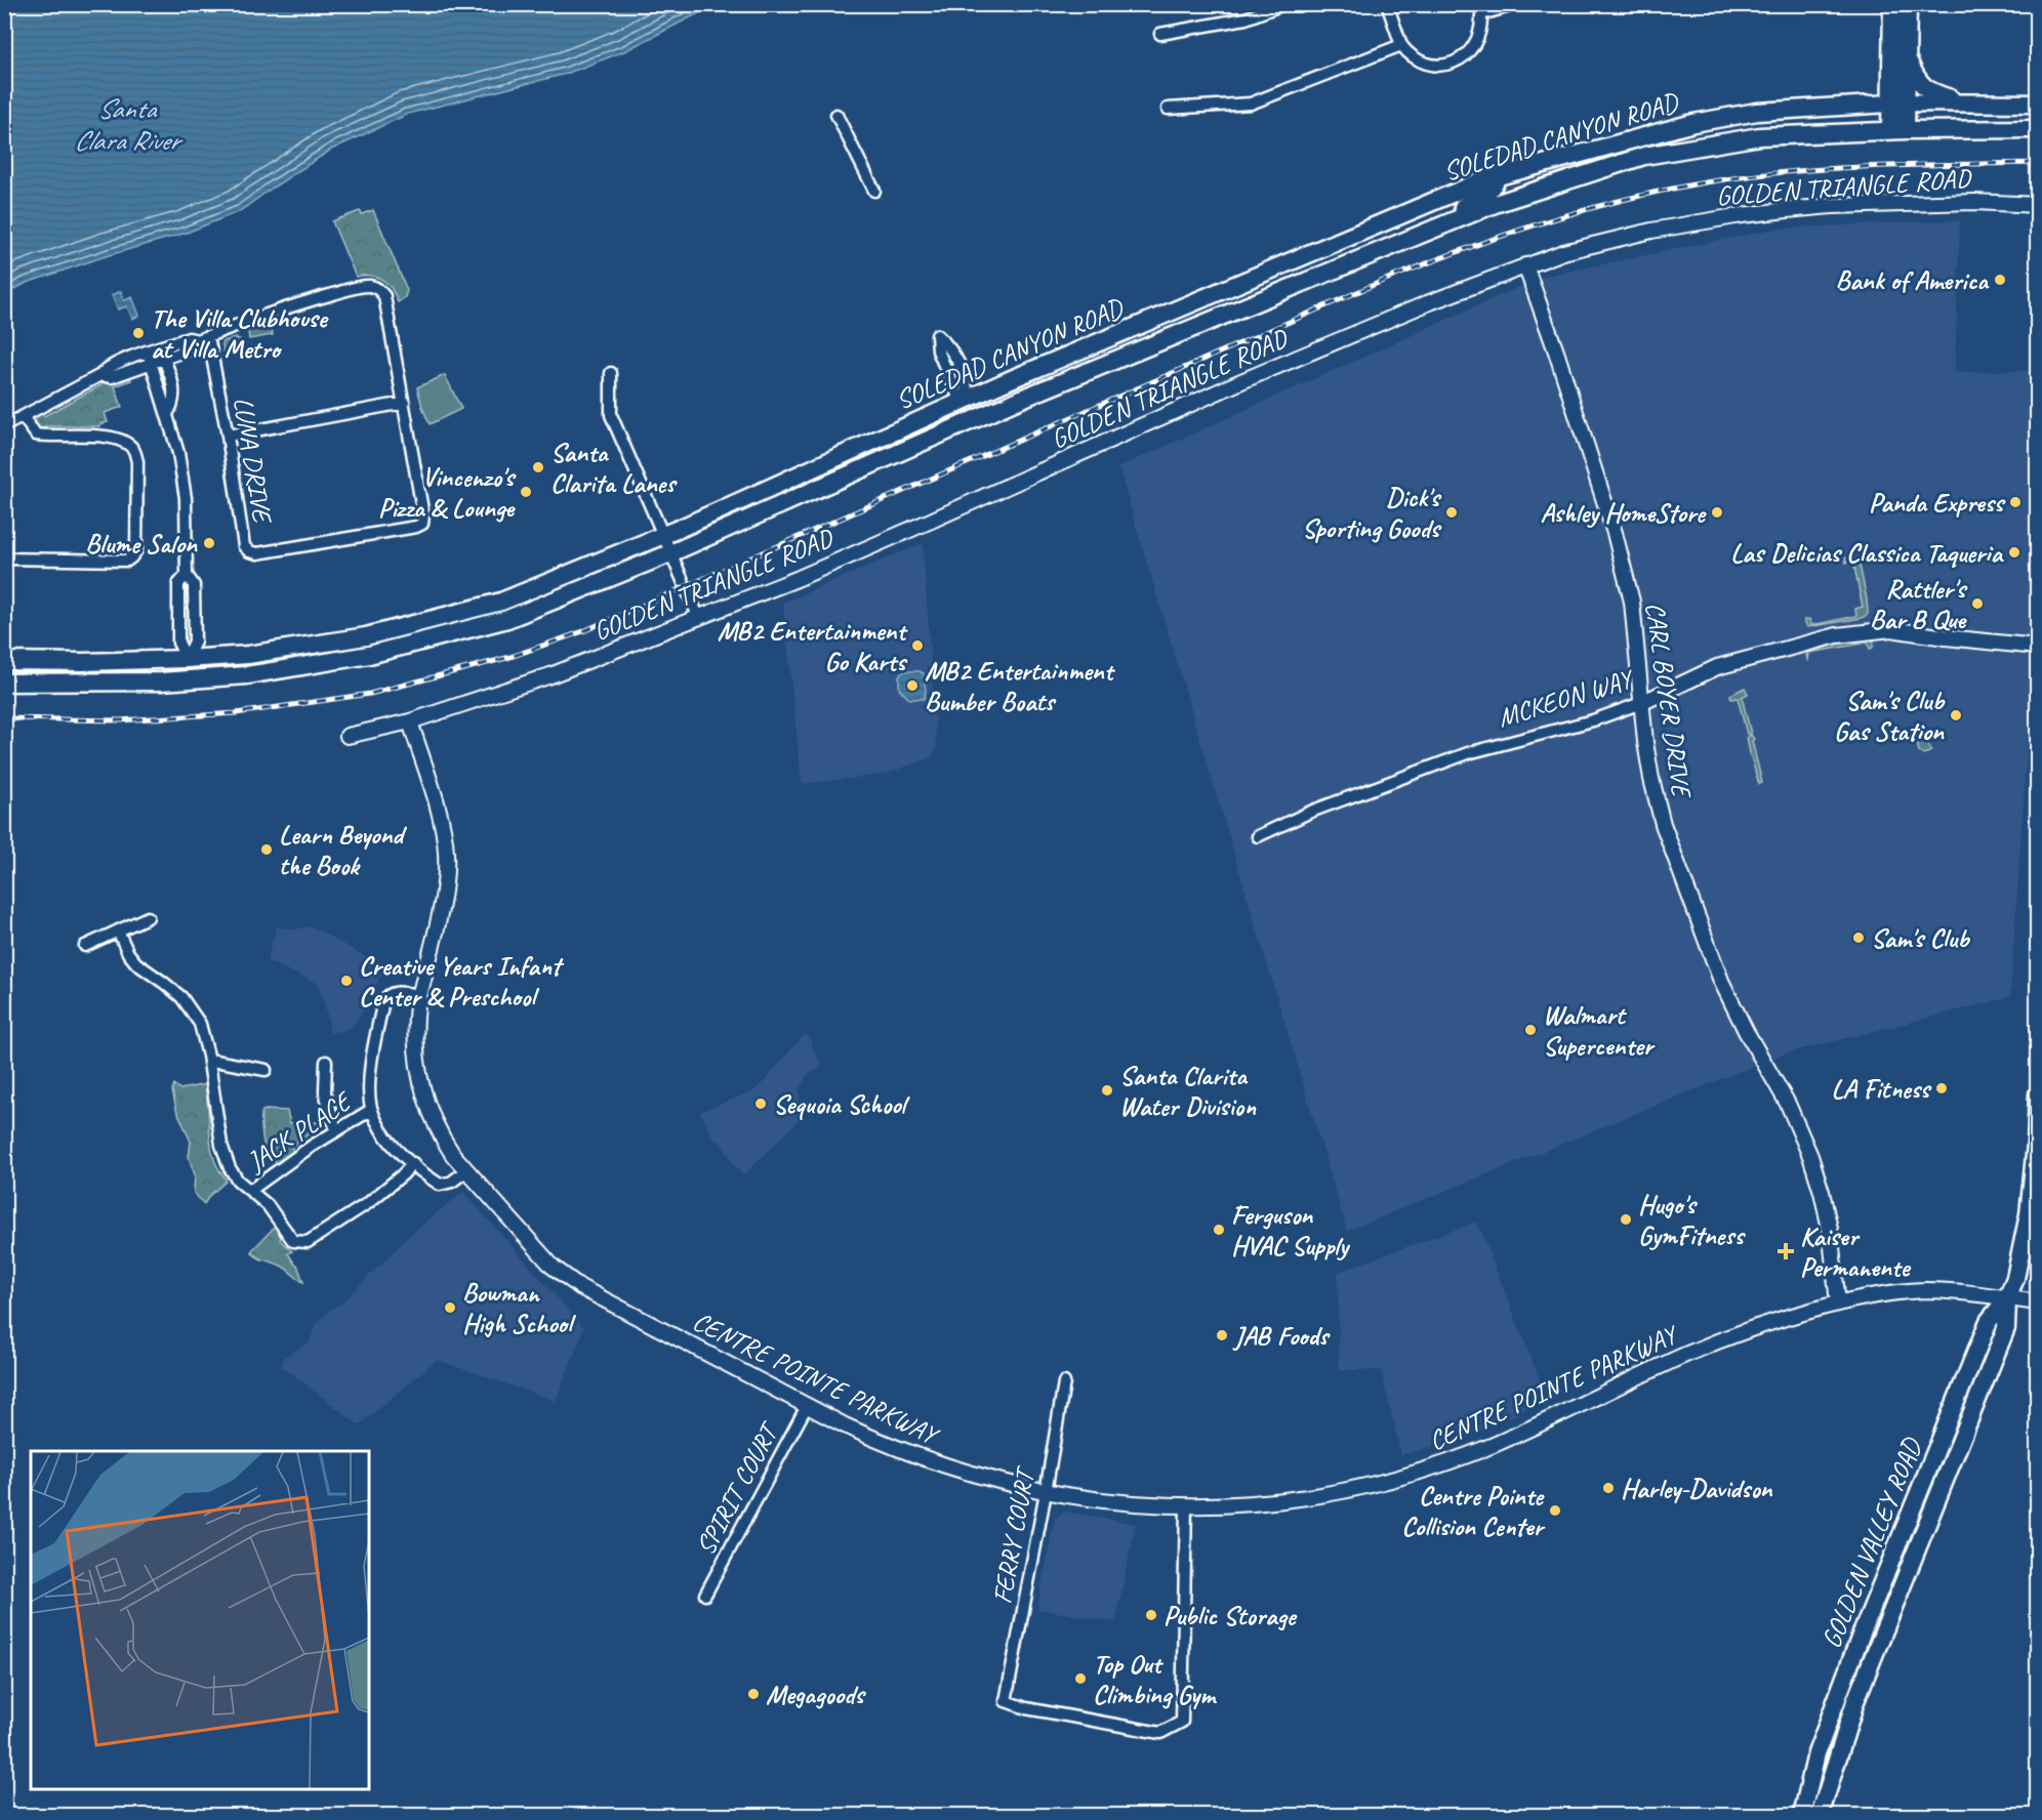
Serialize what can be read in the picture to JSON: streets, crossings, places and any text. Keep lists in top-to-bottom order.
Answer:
{
  "streets": {
    "main road": ["SOLEDAD CANYON ROAD", "GOLDEN VALLEY ROAD"],
    "street": [
      "GOLDEN TRIANGLE ROAD",
      "LUNA DRIVE",
      "MCKEON WAY",
      "CARL BOYER DRIVE",
      "JACK PLACE",
      "CENTRE POINTE PARKWAY",
      "SPIRIT COURT",
      "FERRY COURT"
    ]
  },
  "crossings": [
    ["GOLDEN TRIANGLE ROAD", "CARL BOYER DRIVE"],
    ["GOLDEN TRIANGLE ROAD", "CENTRE POINTE PARKWAY"],
    ["MCKEON WAY", "CARL BOYER DRIVE"],
    ["CARL BOYER DRIVE", "CENTRE POINTE PARKWAY"],
    ["CENTRE POINTE PARKWAY", "SPIRIT COURT"],
    ["CENTRE POINTE PARKWAY", "FERRY COURT"],
    ["CENTRE POINTE PARKWAY", "GOLDEN VALLEY ROAD"]
  ],
  "water": ["Santa Clara River"],
  "places": {
    "other": [
      "Bank of America",
      "The Villa Clubhouse at Villa Metro",
      "Santa Clarita Lanes",
      "Vincenzo's Pizza & Lounge",
      "Panda Express",
      "Dick's Sporting Goods",
      "Ashley HomeStore",
      "Blume Salon",
      "Las Delicias Classica Taqueria",
      "Rattler's Bar B Que",
      "MB2 Entertainment Go Karts",
      "MB2 Entertainment Bumber Boats",
      "Sam's Club Gas Station",
      "Learn Beyond the Book",
      "Sam's Club",
      "Creative Years Infant Center & Preschool",
      "Walmart Supercenter",
      "LA Fitness",
      "Santa Clarita Water Division",
      "Sequoia School",
      "Hugo's GymFitness",
      "Ferguson HVAC Supply",
      "Bowman High School",
      "JAB Foods",
      "Harley-Davidson",
      "Centre Pointe Collision Center",
      "Public Storage",
      "Top Out Climbing Gym",
      "Megagoods"
    ],
    "health": ["Kaiser Permanente"]
  }
}
